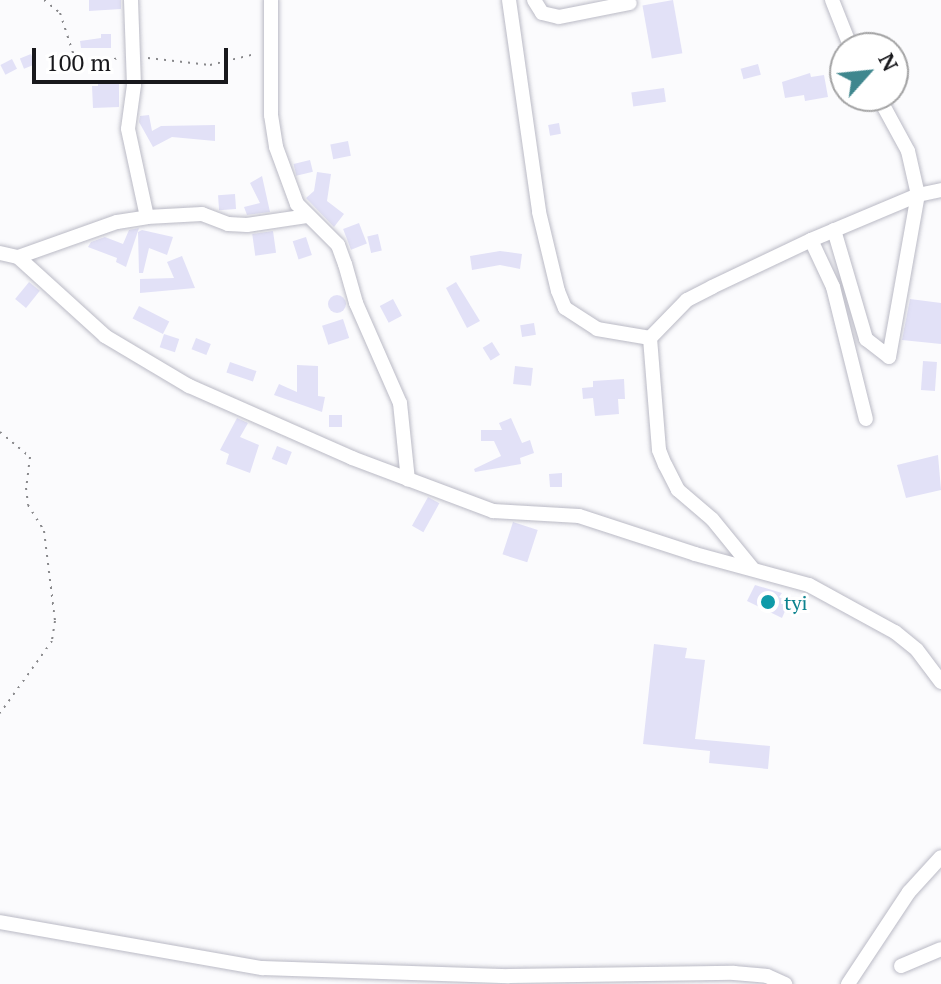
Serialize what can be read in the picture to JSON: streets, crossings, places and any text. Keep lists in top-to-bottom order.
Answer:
{
  "places": ["tyi"],
  "scale_bar": "100 m",
  "north": "top right"
}
